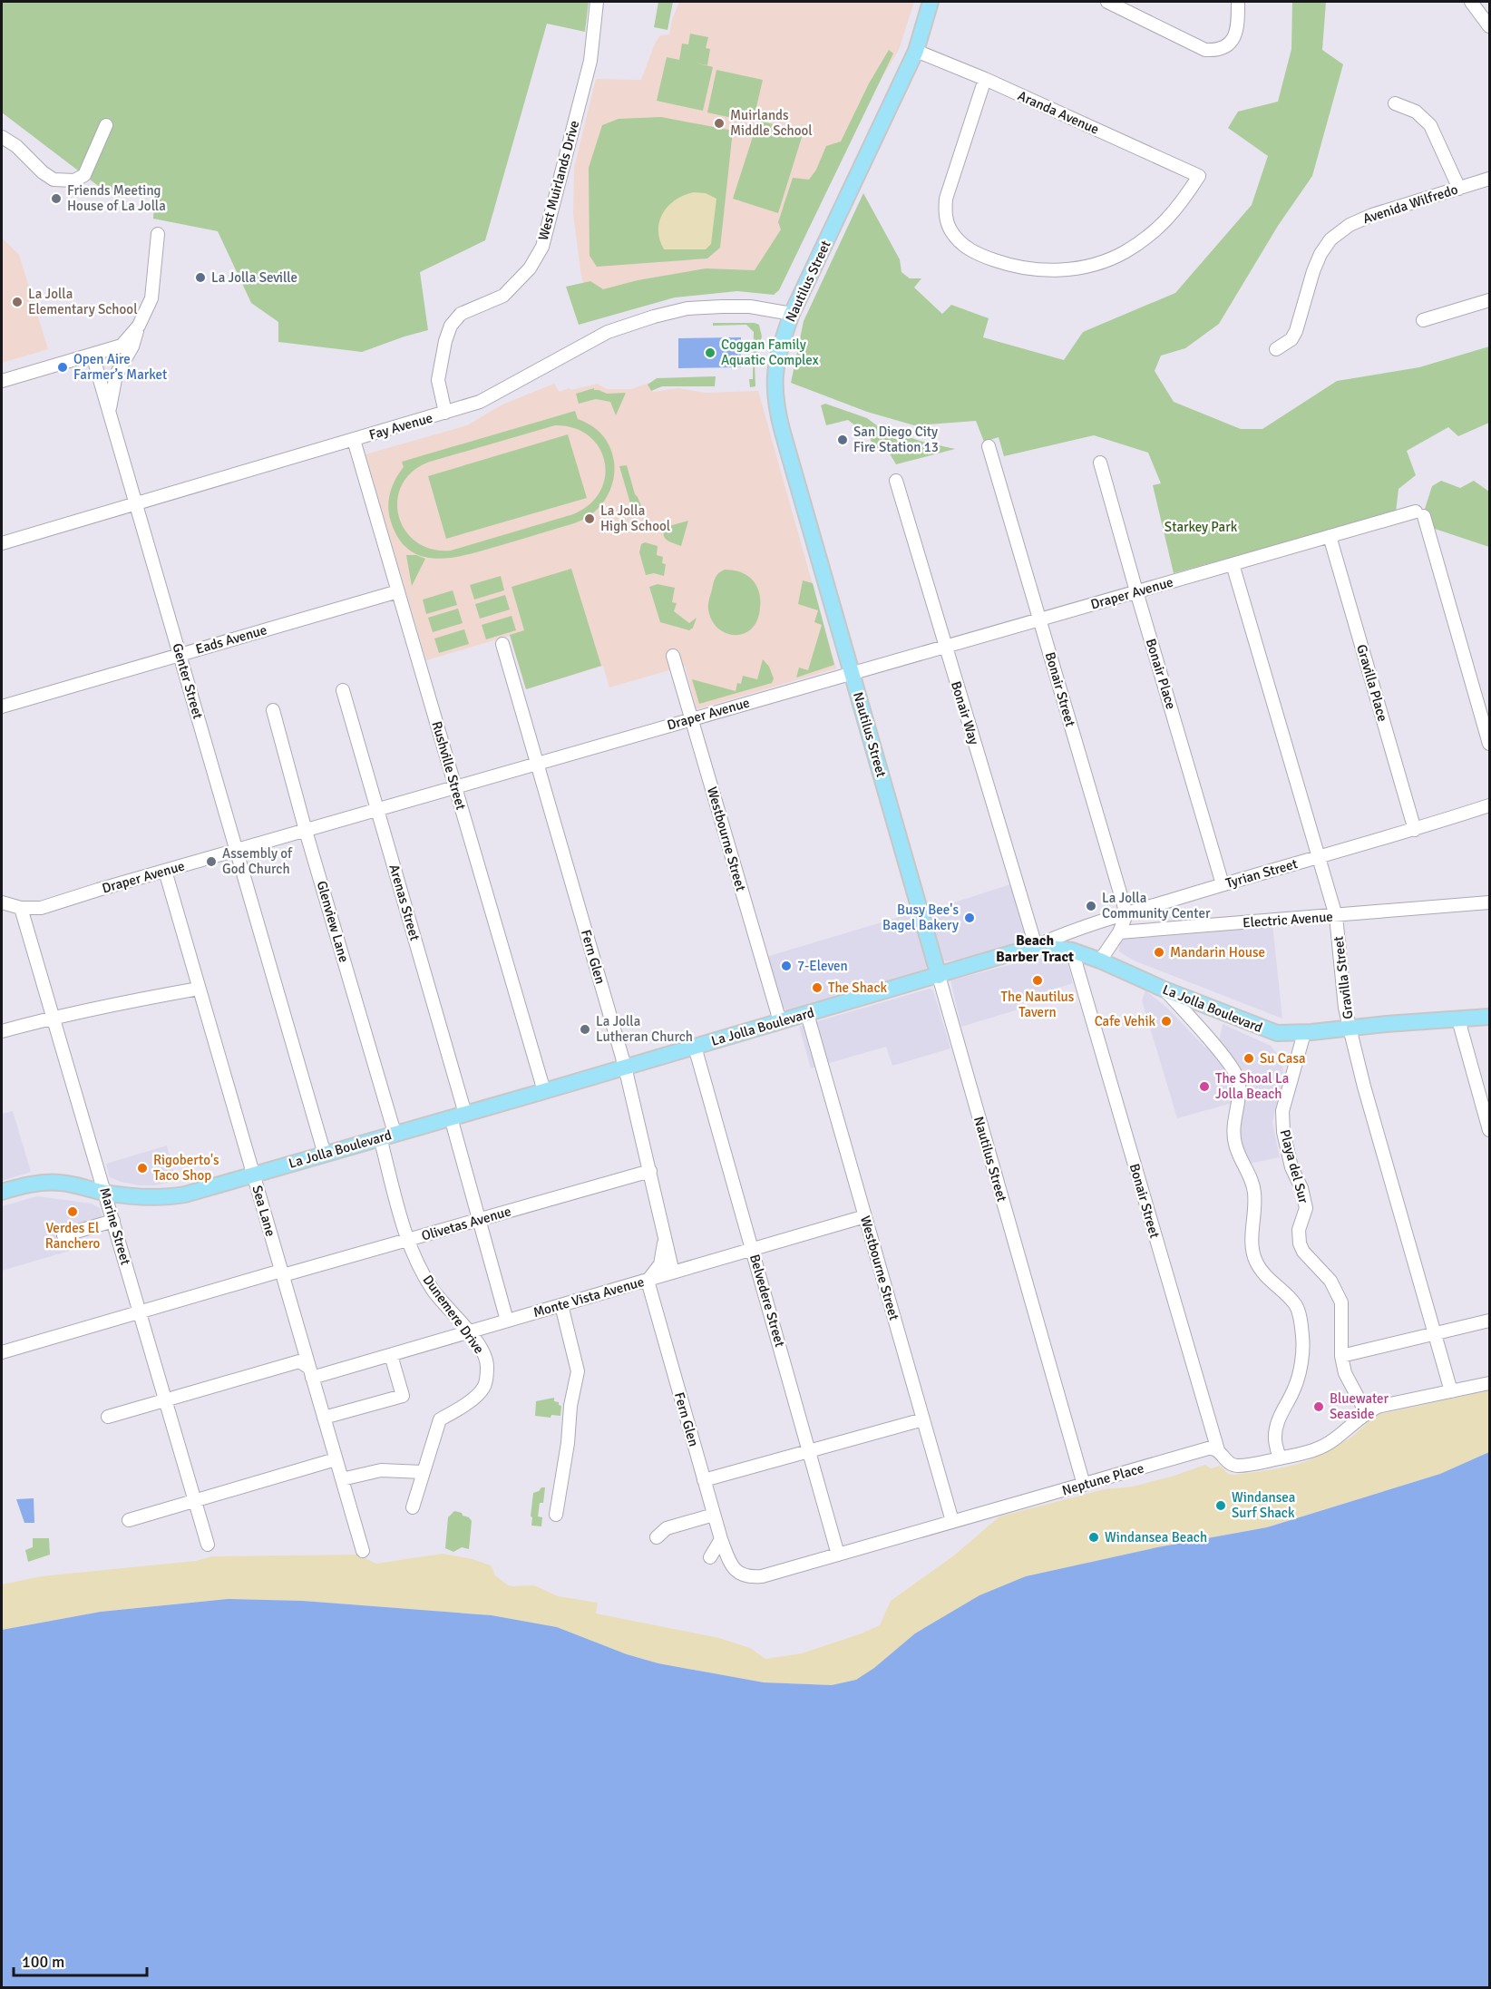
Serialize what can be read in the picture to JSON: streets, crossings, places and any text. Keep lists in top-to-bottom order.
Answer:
{
  "streets": {
    "main road": ["Nautilus Street", "La Jolla Boulevard"],
    "street": [
      "Aranda Avenue",
      "West Muirlands Drive",
      "Avenida Wilfredo",
      "Fay Avenue",
      "Draper Avenue",
      "Eads Avenue",
      "Bonair Place",
      "Genter Street",
      "Gravilla Place",
      "Bonair Street",
      "Bonair Way",
      "Rushville Street",
      "Westbourne Street",
      "Tyrian Street",
      "Arenas Street",
      "Electric Avenue",
      "Glenview Lane",
      "Fern Glen",
      "Gravilla Street",
      "Playa del Sur",
      "Sea Lane",
      "Olivetas Avenue",
      "Marine Street",
      "Monte Vista Avenue",
      "Belvedere Street",
      "Dunemere Drive",
      "Neptune Place"
    ]
  },
  "crossings": [
    ["Aranda Avenue", "Nautilus Street"],
    ["West Muirlands Drive", "Fay Avenue"],
    ["Nautilus Street", "Fay Avenue"],
    ["Nautilus Street", "Draper Avenue"],
    ["Nautilus Street", "La Jolla Boulevard"],
    ["Nautilus Street", "Neptune Place"],
    ["Fay Avenue", "Genter Street"],
    ["Fay Avenue", "Rushville Street"],
    ["Draper Avenue", "Bonair Place"],
    ["Draper Avenue", "Genter Street"],
    ["Draper Avenue", "Gravilla Place"],
    ["Draper Avenue", "Bonair Street"],
    ["Draper Avenue", "Bonair Way"],
    ["Draper Avenue", "Rushville Street"],
    ["Draper Avenue", "Westbourne Street"],
    ["Draper Avenue", "Arenas Street"],
    ["Draper Avenue", "Glenview Lane"],
    ["Draper Avenue", "Fern Glen"],
    ["Draper Avenue", "Gravilla Street"],
    ["Draper Avenue", "Sea Lane"],
    ["Draper Avenue", "Marine Street"],
    ["Eads Avenue", "Genter Street"],
    ["Eads Avenue", "Rushville Street"],
    ["Bonair Place", "Tyrian Street"],
    ["Genter Street", "La Jolla Boulevard"],
    ["Gravilla Place", "Tyrian Street"],
    ["Bonair Street", "Tyrian Street"],
    ["Bonair Street", "La Jolla Boulevard"],
    ["Bonair Street", "Neptune Place"],
    ["Bonair Way", "Tyrian Street"],
    ["Bonair Way", "La Jolla Boulevard"],
    ["Rushville Street", "La Jolla Boulevard"],
    ["Westbourne Street", "La Jolla Boulevard"],
    ["Westbourne Street", "Monte Vista Avenue"],
    ["Westbourne Street", "Neptune Place"],
    ["Tyrian Street", "Gravilla Street"],
    ["Tyrian Street", "La Jolla Boulevard"],
    ["Arenas Street", "La Jolla Boulevard"],
    ["Electric Avenue", "Gravilla Street"],
    ["Glenview Lane", "La Jolla Boulevard"],
    ["Fern Glen", "La Jolla Boulevard"],
    ["Fern Glen", "Olivetas Avenue"],
    ["Fern Glen", "Monte Vista Avenue"],
    ["Fern Glen", "Neptune Place"],
    ["Gravilla Street", "La Jolla Boulevard"],
    ["La Jolla Boulevard", "Playa del Sur"],
    ["La Jolla Boulevard", "Sea Lane"],
    ["La Jolla Boulevard", "Marine Street"],
    ["La Jolla Boulevard", "Belvedere Street"],
    ["La Jolla Boulevard", "Dunemere Drive"],
    ["Sea Lane", "Olivetas Avenue"],
    ["Sea Lane", "Monte Vista Avenue"],
    ["Olivetas Avenue", "Marine Street"],
    ["Olivetas Avenue", "Dunemere Drive"],
    ["Marine Street", "Monte Vista Avenue"],
    ["Monte Vista Avenue", "Belvedere Street"],
    ["Monte Vista Avenue", "Dunemere Drive"],
    ["Belvedere Street", "Neptune Place"]
  ],
  "districts": ["Beach Barber Tract"],
  "parks": ["Starkey Park"],
  "places": [
    "Muirlands Middle School",
    "Friends Meeting House of La Jolla",
    "La Jolla Seville",
    "La Jolla Elementary School",
    "Coggan Family Aquatic Complex",
    "Open Aire Farmer’s Market",
    "San Diego City Fire Station 13",
    "La Jolla High School",
    "Assembly of God Church",
    "La Jolla Community Center",
    "Busy Bee's Bagel Bakery",
    "Mandarin House",
    "7-Eleven",
    "The Nautilus Tavern",
    "The Shack",
    "Cafe Vehik",
    "La Jolla Lutheran Church",
    "Su Casa",
    "The Shoal La Jolla Beach",
    "Rigoberto's Taco Shop",
    "Verdes El Ranchero",
    "Bluewater Seaside",
    "Windansea Surf Shack",
    "Windansea Beach"
  ],
  "scale_bar": "100 m"
}
